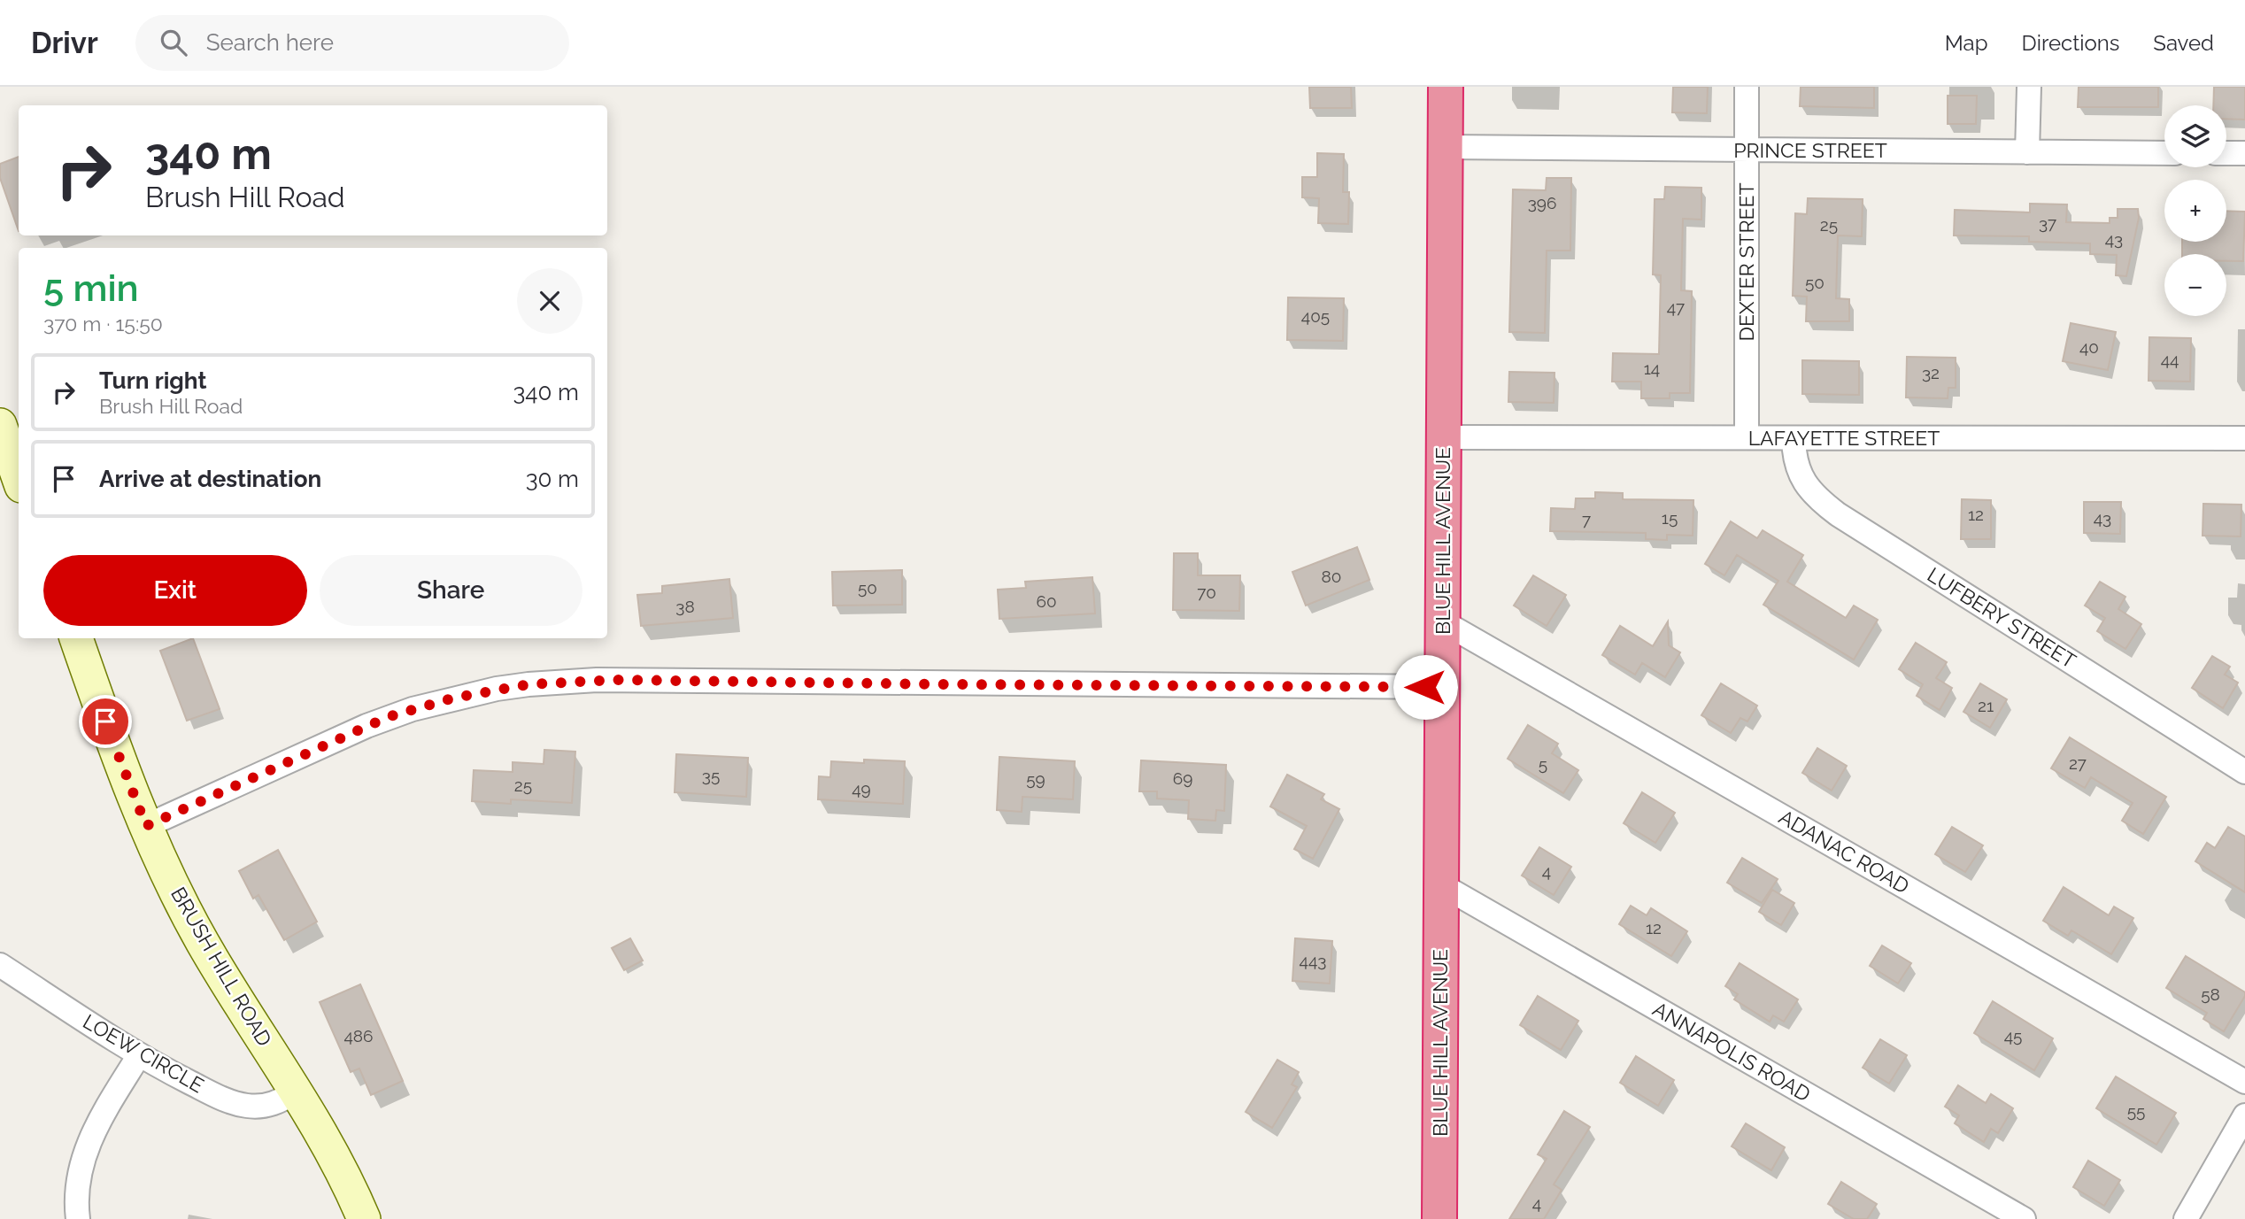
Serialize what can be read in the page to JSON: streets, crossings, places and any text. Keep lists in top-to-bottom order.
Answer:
{
  "streets": {
    "highway": ["BLUE HILL AVENUE"],
    "street": [
      "PRINCE STREET",
      "DEXTER STREET",
      "LAFAYETTE STREET",
      "LUFBERY STREET",
      "ADANAC ROAD",
      "BRUSH HILL ROAD",
      "ANNAPOLIS ROAD",
      "LOEW CIRCLE"
    ]
  },
  "crossings": [
    ["PRINCE STREET", "DEXTER STREET"],
    ["PRINCE STREET", "BLUE HILL AVENUE"],
    ["DEXTER STREET", "LAFAYETTE STREET"],
    ["LAFAYETTE STREET", "BLUE HILL AVENUE"],
    ["LAFAYETTE STREET", "LUFBERY STREET"],
    ["BLUE HILL AVENUE", "ADANAC ROAD"],
    ["BLUE HILL AVENUE", "ANNAPOLIS ROAD"],
    ["BRUSH HILL ROAD", "LOEW CIRCLE"]
  ],
  "house_numbers": [
    "396",
    "37",
    "25",
    "43",
    "50",
    "47",
    "405",
    "40",
    "44",
    "14",
    "32",
    "12",
    "15",
    "43",
    "7",
    "80",
    "50",
    "70",
    "60",
    "38",
    "21",
    "27",
    "5",
    "35",
    "69",
    "59",
    "25",
    "49",
    "4",
    "12",
    "443",
    "58",
    "486",
    "45",
    "55",
    "4"
  ],
  "page": {
    "header": "Drivr",
    "search": "Search here",
    "nav": ["Map", "Directions", "Saved"],
    "map_buttons": ["+", "−"],
    "turn": ["340 m", "Brush Hill Road"],
    "heading": ["5 min", "370 m · 15:50"],
    "list": [
      {
        "name": "Turn right",
        "note": "Brush Hill Road",
        "value": "340 m"
      },
      {
        "name": "Arrive at destination",
        "value": "30 m"
      }
    ],
    "buttons": ["Exit", "Share"]
  }
}
